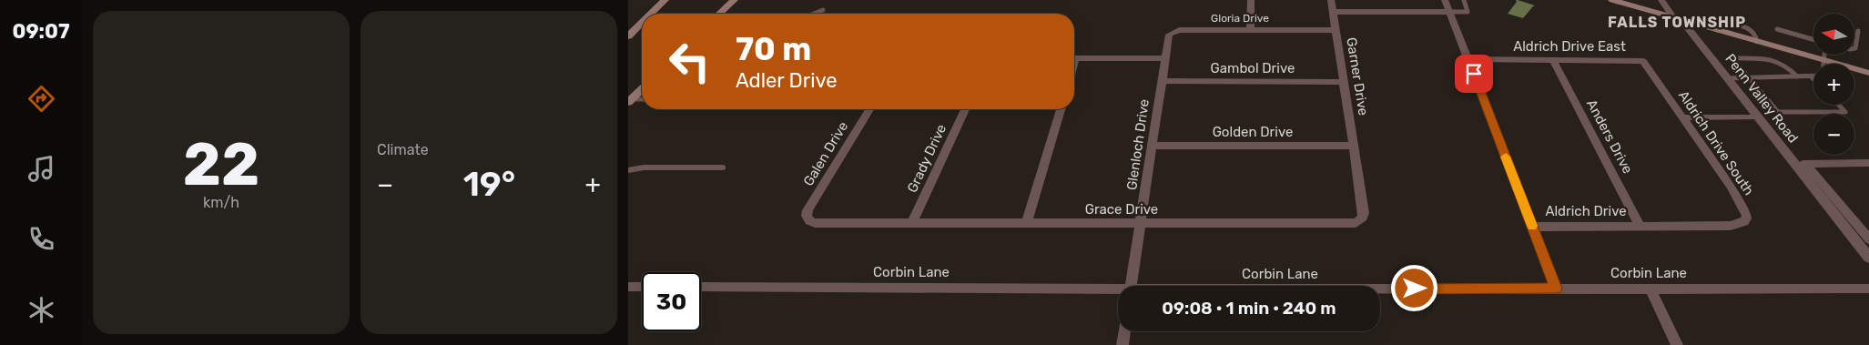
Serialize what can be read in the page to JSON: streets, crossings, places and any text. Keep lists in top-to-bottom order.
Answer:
{
  "streets": {
    "street": [
      "Gloria Drive",
      "Aldrich Drive East",
      "Gambol Drive",
      "Garner Drive",
      "Penn Valley Road",
      "Golden Drive",
      "Anders Drive",
      "Aldrich Drive South",
      "Glenloch Drive",
      "Galen Drive",
      "Grady Drive",
      "Grace Drive",
      "Aldrich Drive",
      "Corbin Lane"
    ]
  },
  "crossings": [
    ["Gloria Drive", "Garner Drive"],
    ["Gloria Drive", "Glenloch Drive"],
    ["Aldrich Drive East", "Anders Drive"],
    ["Aldrich Drive East", "Aldrich Drive South"],
    ["Gambol Drive", "Garner Drive"],
    ["Gambol Drive", "Glenloch Drive"],
    ["Garner Drive", "Golden Drive"],
    ["Garner Drive", "Grace Drive"],
    ["Golden Drive", "Glenloch Drive"],
    ["Golden Drive", "Grace Drive"],
    ["Anders Drive", "Aldrich Drive South"],
    ["Anders Drive", "Aldrich Drive"],
    ["Aldrich Drive South", "Aldrich Drive"],
    ["Glenloch Drive", "Grace Drive"],
    ["Galen Drive", "Grace Drive"],
    ["Grady Drive", "Grace Drive"]
  ],
  "districts": ["FALLS TOWNSHIP"],
  "north": "left",
  "page": {
    "tabs": "09:07",
    "tile": [
      ["22", "km/h"],
      "Climate"
    ],
    "map_buttons": ["+", "−"],
    "turn": ["70 m", "Adler Drive"],
    "heat": ["−", "19°", "+"],
    "limit": "30",
    "trip": "09:08 · 1 min · 240 m"
  }
}
